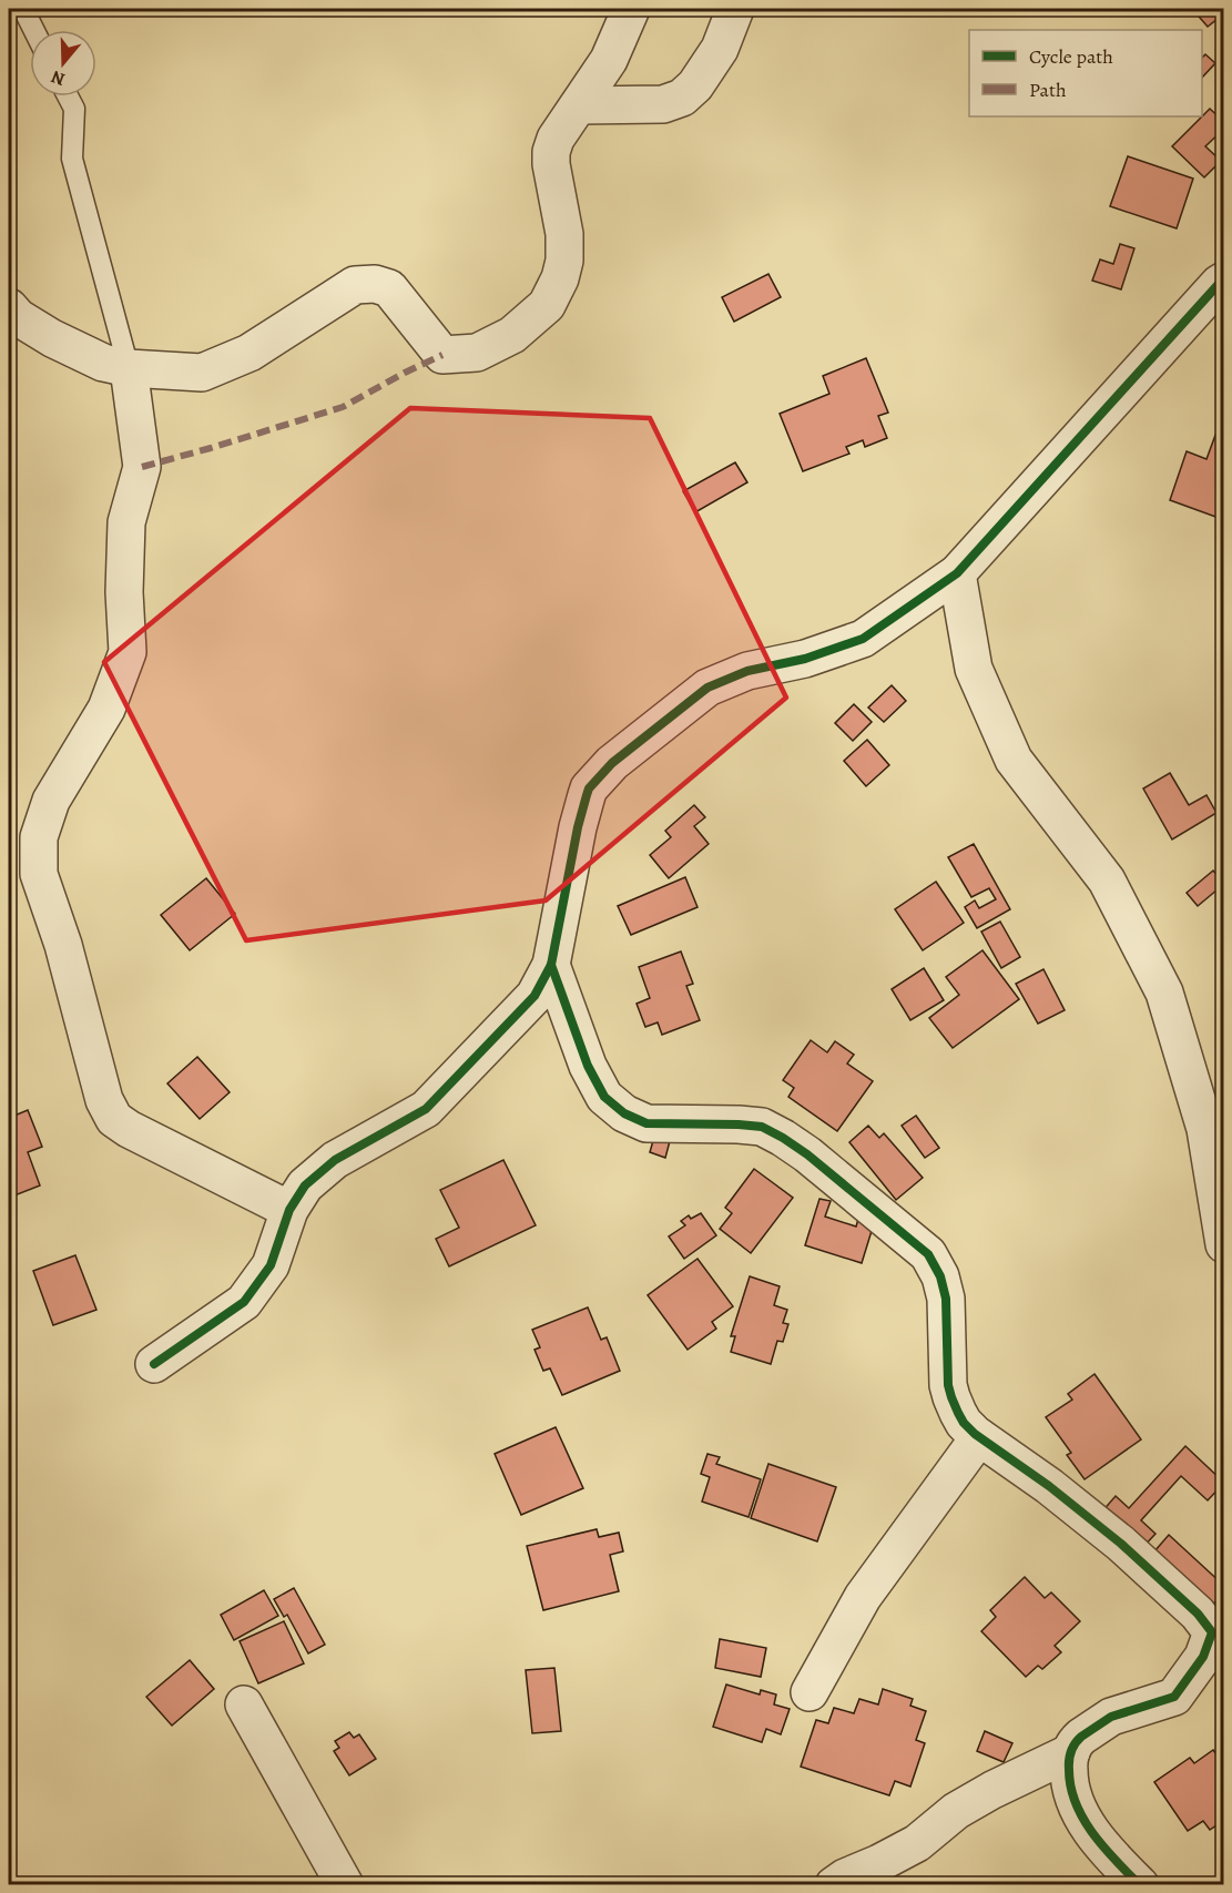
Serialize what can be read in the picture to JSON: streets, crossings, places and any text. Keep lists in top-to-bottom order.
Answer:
{
  "legend": ["Cycle path", "Path"],
  "north": "bottom"
}
